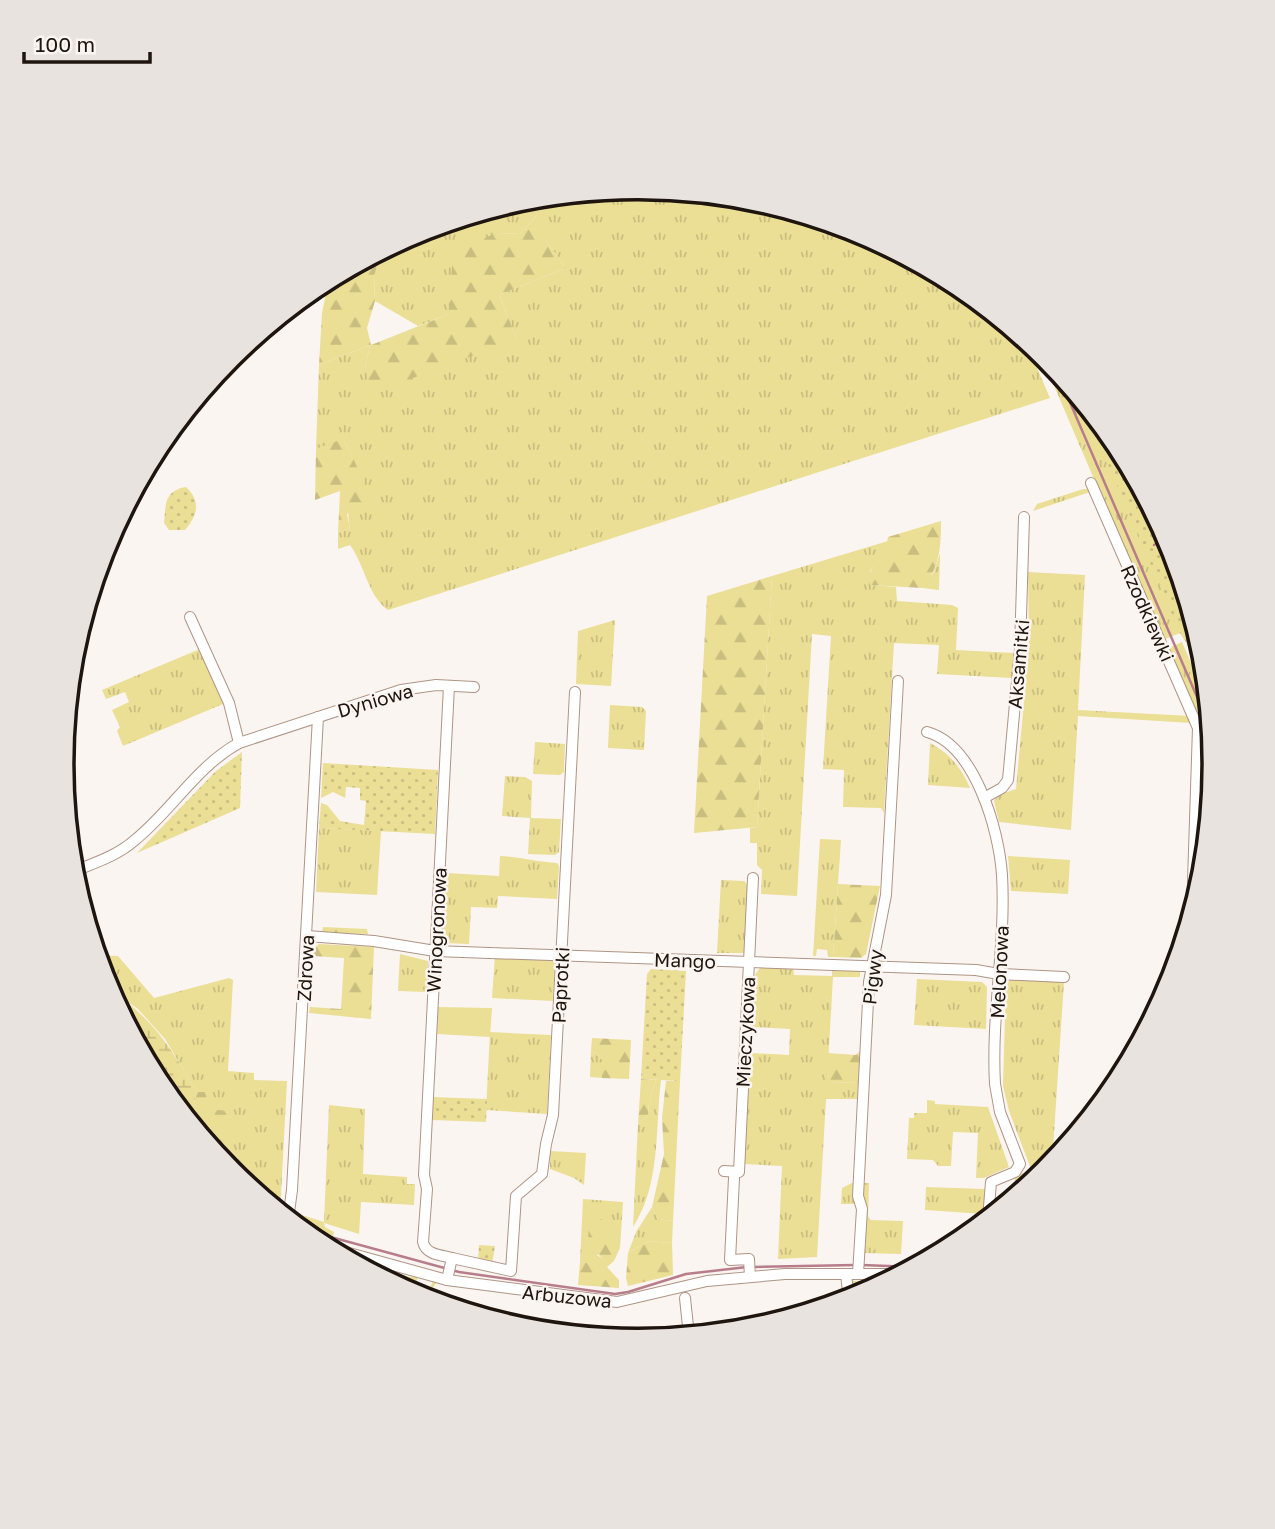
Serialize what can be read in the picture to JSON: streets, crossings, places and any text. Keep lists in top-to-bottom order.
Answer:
{
  "streets": {
    "street": [
      "Rzodkiewki",
      "Aksamitki",
      "Dyniowa",
      "Winogronowa",
      "Mango",
      "Zdrowa",
      "Melonowa",
      "Pigwy",
      "Paprotki",
      "Mieczykowa",
      "Arbuzowa"
    ]
  },
  "crossings": [
    ["Aksamitki", "Melonowa"],
    ["Dyniowa", "Winogronowa"],
    ["Dyniowa", "Zdrowa"],
    ["Winogronowa", "Mango"],
    ["Winogronowa", "Paprotki"],
    ["Mango", "Zdrowa"],
    ["Mango", "Melonowa"],
    ["Mango", "Pigwy"],
    ["Mango", "Paprotki"],
    ["Mango", "Mieczykowa"],
    ["Pigwy", "Arbuzowa"],
    ["Mieczykowa", "Arbuzowa"]
  ],
  "scale_bar": "100 m"
}
